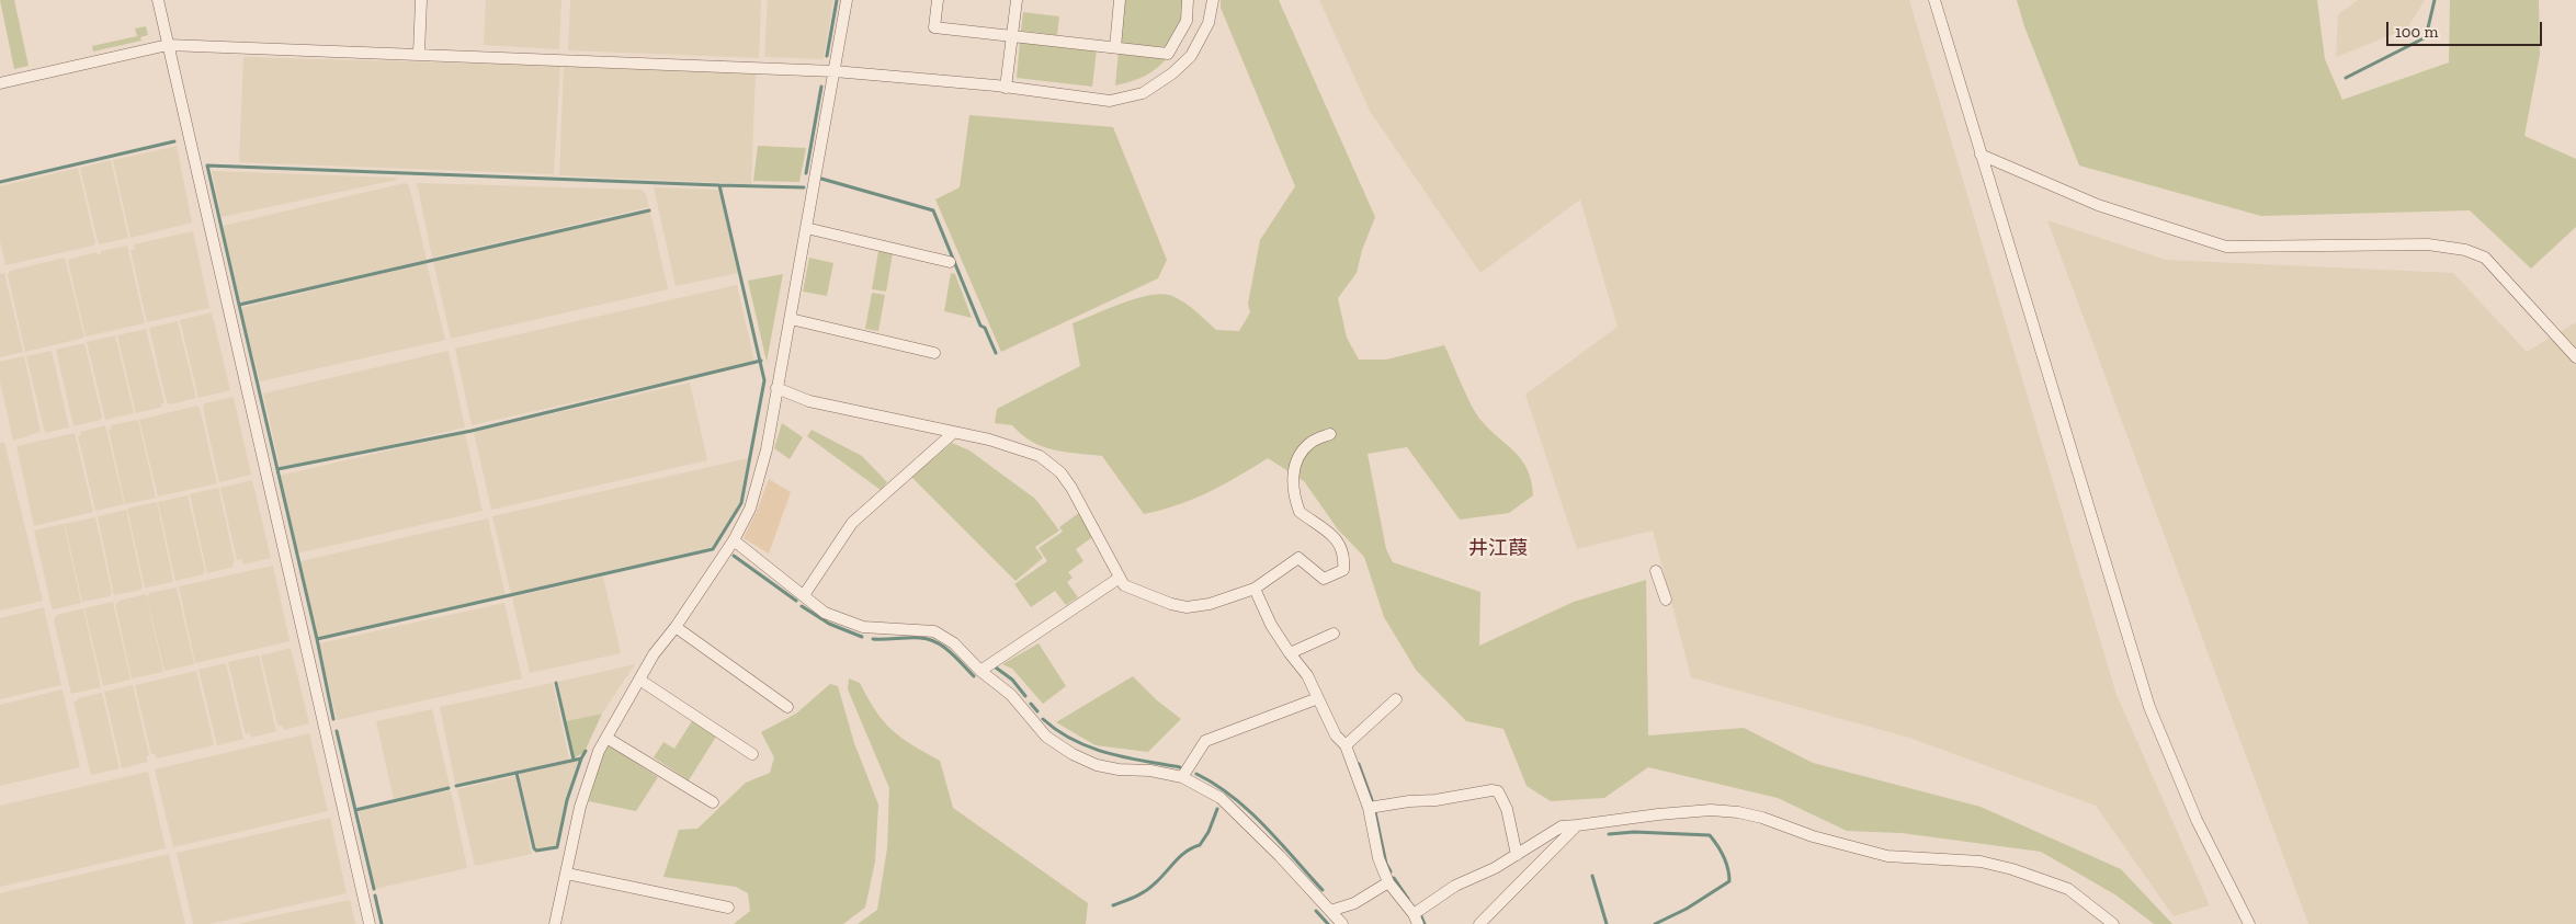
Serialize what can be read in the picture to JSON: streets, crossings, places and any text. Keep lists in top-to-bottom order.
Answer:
{
  "districts": ["井江葭"],
  "scale_bar": "100 m"
}
